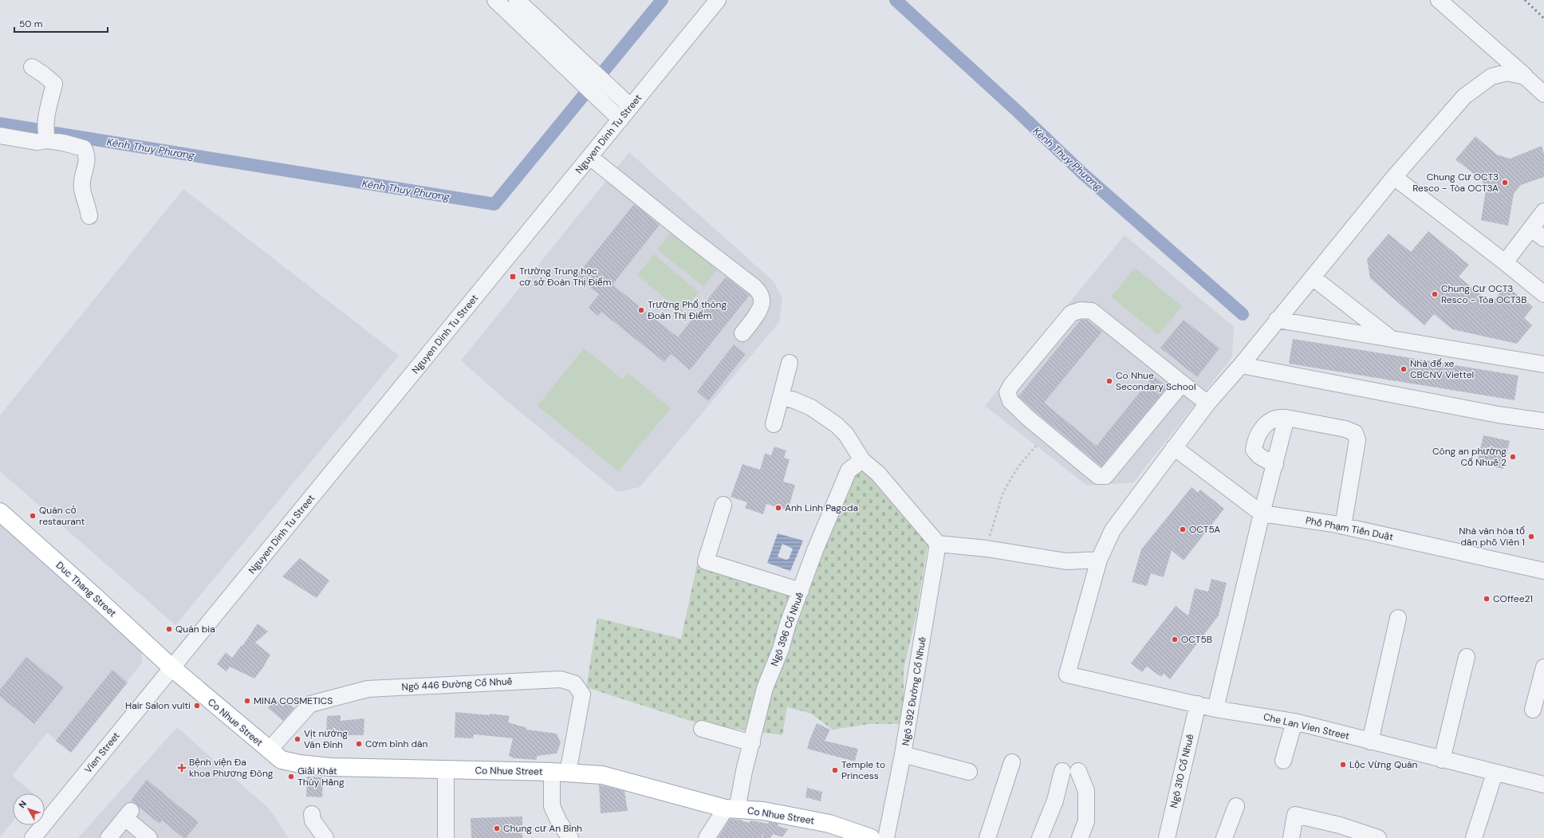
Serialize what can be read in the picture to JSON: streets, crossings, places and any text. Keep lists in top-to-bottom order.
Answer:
{
  "streets": {
    "main road": ["Duc Thang Street", "Co Nhue Street"],
    "street": [
      "Nguyen Dinh Tu Street",
      "Phố Phạm Tiến Duật",
      "Ngõ 396 Cổ Nhuế",
      "Ngõ 446 Đường Cổ Nhuế",
      "Ngõ 392 Đường Cổ Nhuế",
      "Che Lan Vien Street",
      "Vien Street",
      "Ngõ 310 Cổ Nhuế"
    ]
  },
  "crossings": [
    ["Nguyen Dinh Tu Street", "Duc Thang Street"],
    ["Nguyen Dinh Tu Street", "Co Nhue Street"],
    ["Nguyen Dinh Tu Street", "Vien Street"],
    ["Duc Thang Street", "Co Nhue Street"],
    ["Duc Thang Street", "Vien Street"],
    ["Ngõ 396 Cổ Nhuế", "Co Nhue Street"],
    ["Ngõ 446 Đường Cổ Nhuế", "Co Nhue Street"],
    ["Co Nhue Street", "Vien Street"],
    ["Che Lan Vien Street", "Ngõ 310 Cổ Nhuế"]
  ],
  "water": ["Kênh Thuỵ Phương"],
  "places": {
    "other": [
      "Chung Cư OCT3 Resco - Tòa OCT3A",
      "Chung Cư OCT3 Resco - Tòa OCT3B",
      "Trường Phổ thông Đoàn Thị Điểm",
      "Nhà để xe CBCNV Viettel",
      "Co Nhue Secondary School",
      "Công an phường Cổ Nhuế 2",
      "Anh Linh Pagoda",
      "Quán cỏ restaurant",
      "OCT5A",
      "Nhà văn hóa tổ dân phố Viên 1",
      "COffee21",
      "Quán bia",
      "OCT5B",
      "MINA COSMETICS",
      "Hair Salon vulti",
      "Vịt nướng Vân Đình",
      "Cơm bình dân",
      "Lộc Vừng Quán",
      "Temple to Princess",
      "Giải Khát Thúy Hằng",
      "Chung cư An Bình"
    ],
    "transit": ["Trường Trung học cơ sở Đoàn Thị Điểm"],
    "health": ["Bệnh viện Đa khoa Phương Đông"]
  },
  "scale_bar": "50 m",
  "north": "top left"
}
